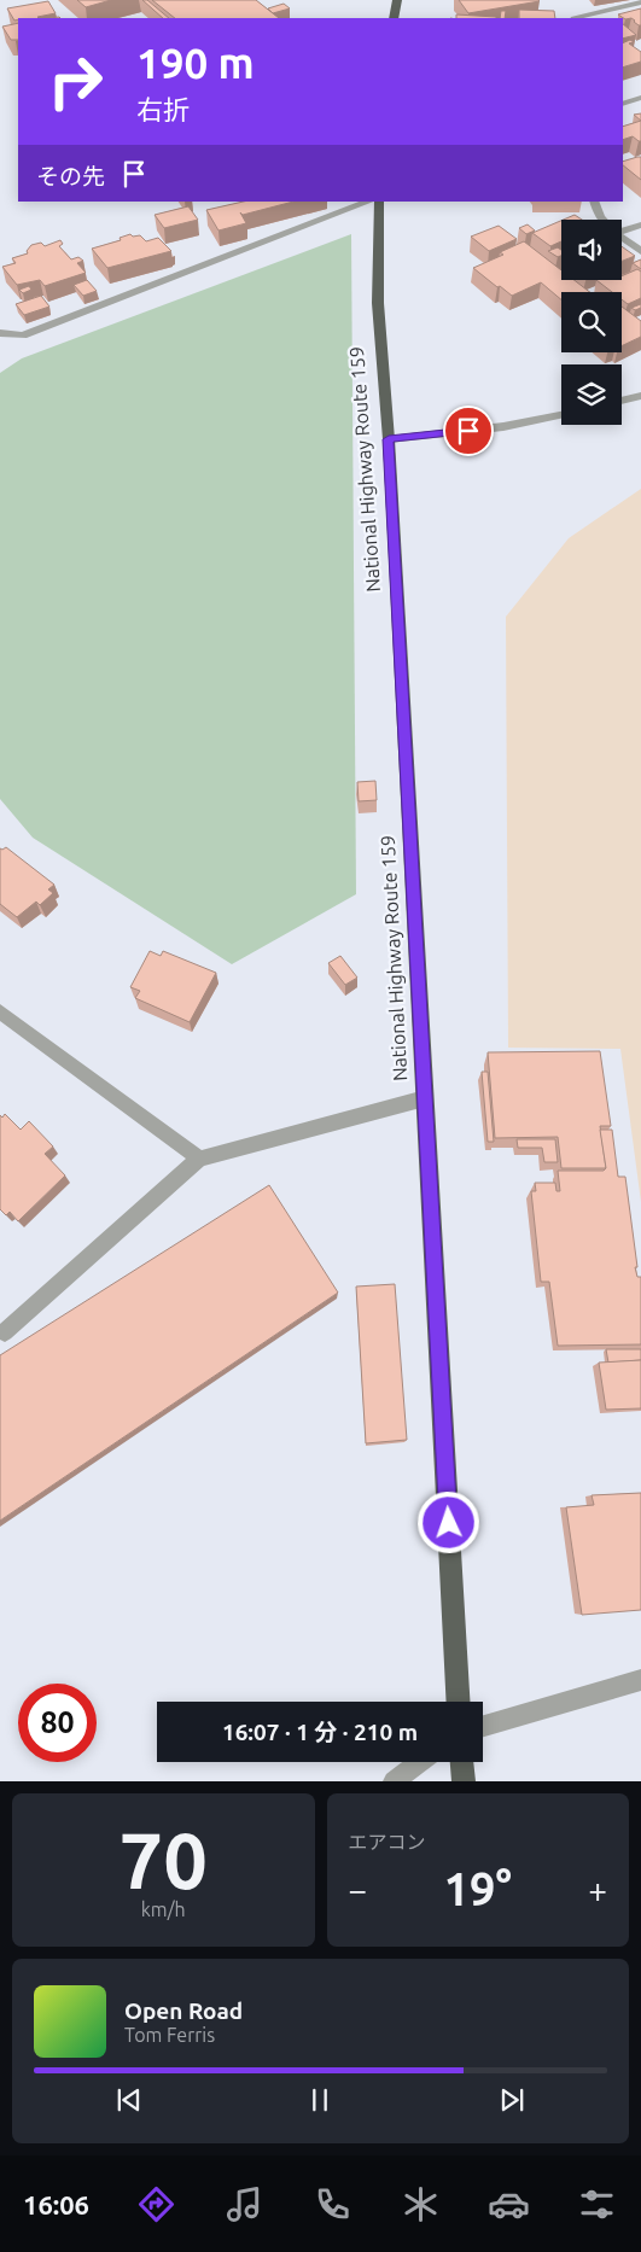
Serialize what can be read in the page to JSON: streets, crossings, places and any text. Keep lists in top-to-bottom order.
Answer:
{
  "streets": {
    "highway": ["National Highway Route 159"]
  },
  "page": {
    "turn": ["190 m", "右折"],
    "then": "その先",
    "limit": "80",
    "trip": "16:07 · 1 分 · 210 m",
    "tile": [
      ["70", "km/h"],
      "エアコン"
    ],
    "heat": ["−", "19°", "+"],
    "song": ["Open Road", "Tom Ferris"],
    "tabs": "16:06"
  }
}
